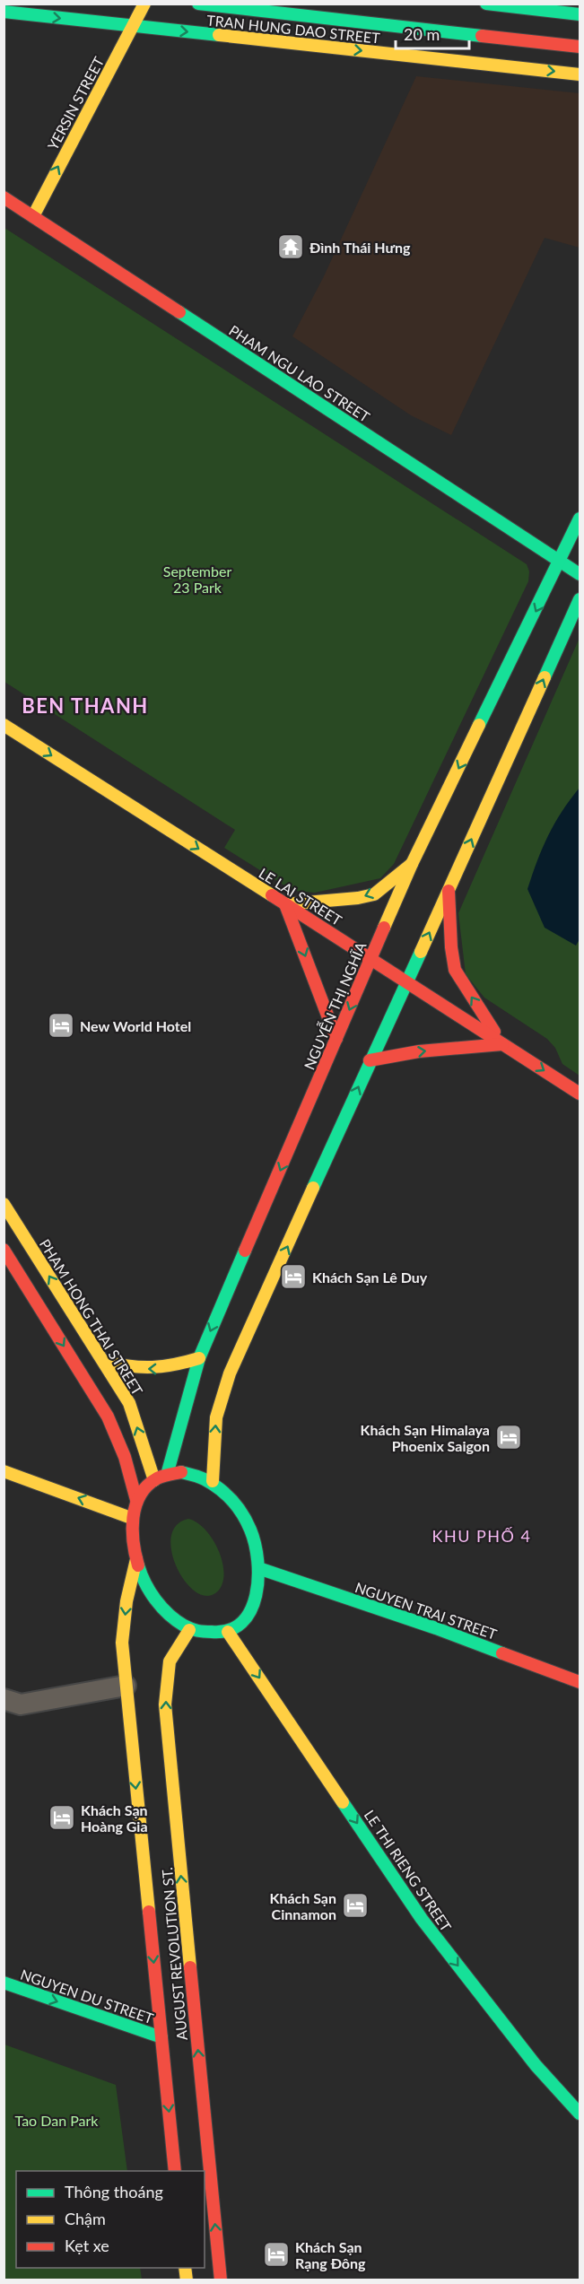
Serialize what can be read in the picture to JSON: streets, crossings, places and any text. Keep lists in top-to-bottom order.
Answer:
{
  "streets": {
    "main road": [
      "TRAN HUNG DAO STREET",
      "YERSIN STREET",
      "PHAM NGU LAO STREET",
      "LE LAI STREET",
      "NGUYỄN THỊ NGHĨA",
      "PHAM HONG THAI STREET",
      "NGUYEN TRAI STREET",
      "LE THI RIENG STREET",
      "AUGUST REVOLUTION ST.",
      "NGUYEN DU STREET"
    ]
  },
  "crossings": [
    ["TRAN HUNG DAO STREET", "YERSIN STREET"],
    ["YERSIN STREET", "PHAM NGU LAO STREET"],
    ["PHAM NGU LAO STREET", "NGUYỄN THỊ NGHĨA"],
    ["LE LAI STREET", "NGUYỄN THỊ NGHĨA"],
    ["NGUYỄN THỊ NGHĨA", "PHAM HONG THAI STREET"],
    ["NGUYỄN THỊ NGHĨA", "NGUYEN TRAI STREET"],
    ["NGUYỄN THỊ NGHĨA", "LE THI RIENG STREET"],
    ["NGUYỄN THỊ NGHĨA", "AUGUST REVOLUTION ST."],
    ["PHAM HONG THAI STREET", "NGUYEN TRAI STREET"],
    ["PHAM HONG THAI STREET", "LE THI RIENG STREET"],
    ["PHAM HONG THAI STREET", "AUGUST REVOLUTION ST."],
    ["NGUYEN TRAI STREET", "LE THI RIENG STREET"],
    ["NGUYEN TRAI STREET", "AUGUST REVOLUTION ST."],
    ["LE THI RIENG STREET", "AUGUST REVOLUTION ST."],
    ["AUGUST REVOLUTION ST.", "NGUYEN DU STREET"]
  ],
  "one_way": [
    "YERSIN STREET",
    "LE LAI STREET",
    "LE THI RIENG STREET",
    "NGUYEN DU STREET"
  ],
  "districts": ["BEN THANH", "KHU PHỐ 4"],
  "parks": ["September 23 Park", "Tao Dan Park"],
  "places": {
    "temple": ["Đình Thái Hưng"],
    "hotel": [
      "New World Hotel",
      "Khách Sạn Lê Duy",
      "Khách Sạn Himalaya Phoenix Saigon",
      "Khách Sạn Hoàng Gia",
      "Khách Sạn Cinnamon",
      "Khách Sạn Rạng Đông"
    ]
  },
  "legend": ["Thông thoáng", "Chậm", "Kẹt xe"],
  "scale_bar": "20 m"
}
